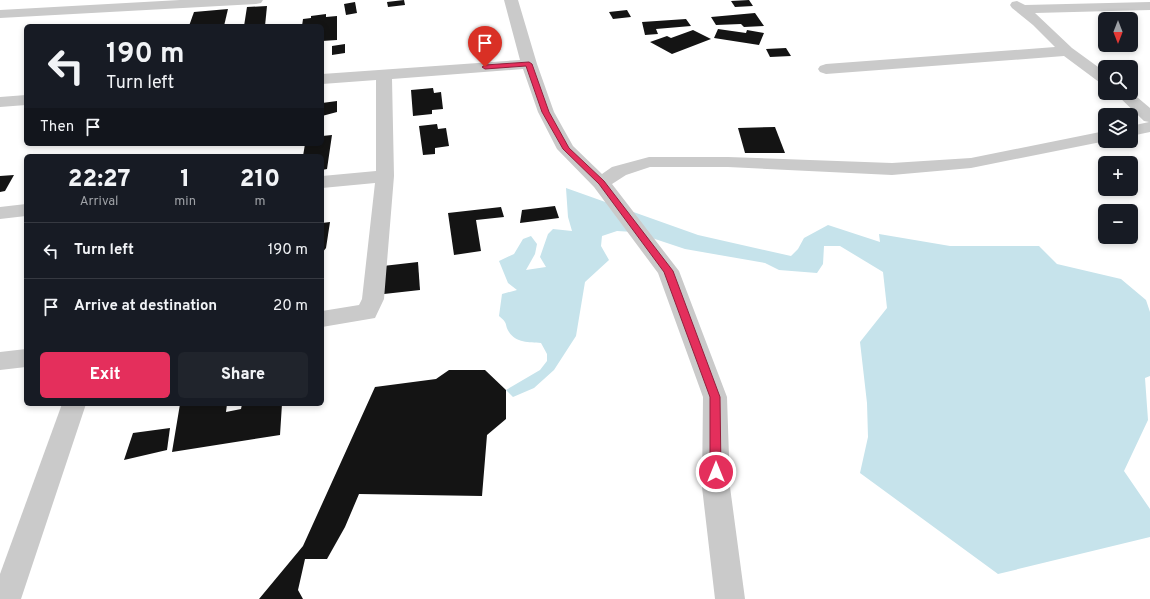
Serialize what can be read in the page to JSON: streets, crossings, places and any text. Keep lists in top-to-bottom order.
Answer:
{
  "north": "bottom",
  "page": {
    "map_buttons": ["+", "−"],
    "turn": ["190 m", "Turn left"],
    "then": "Then",
    "eta": [
      "22:27",
      "Arrival",
      "1",
      "min",
      "210",
      "m"
    ],
    "list": [
      {
        "name": "Turn left",
        "value": "190 m"
      },
      {
        "name": "Arrive at destination",
        "value": "20 m"
      }
    ],
    "buttons": ["Exit", "Share"]
  }
}
